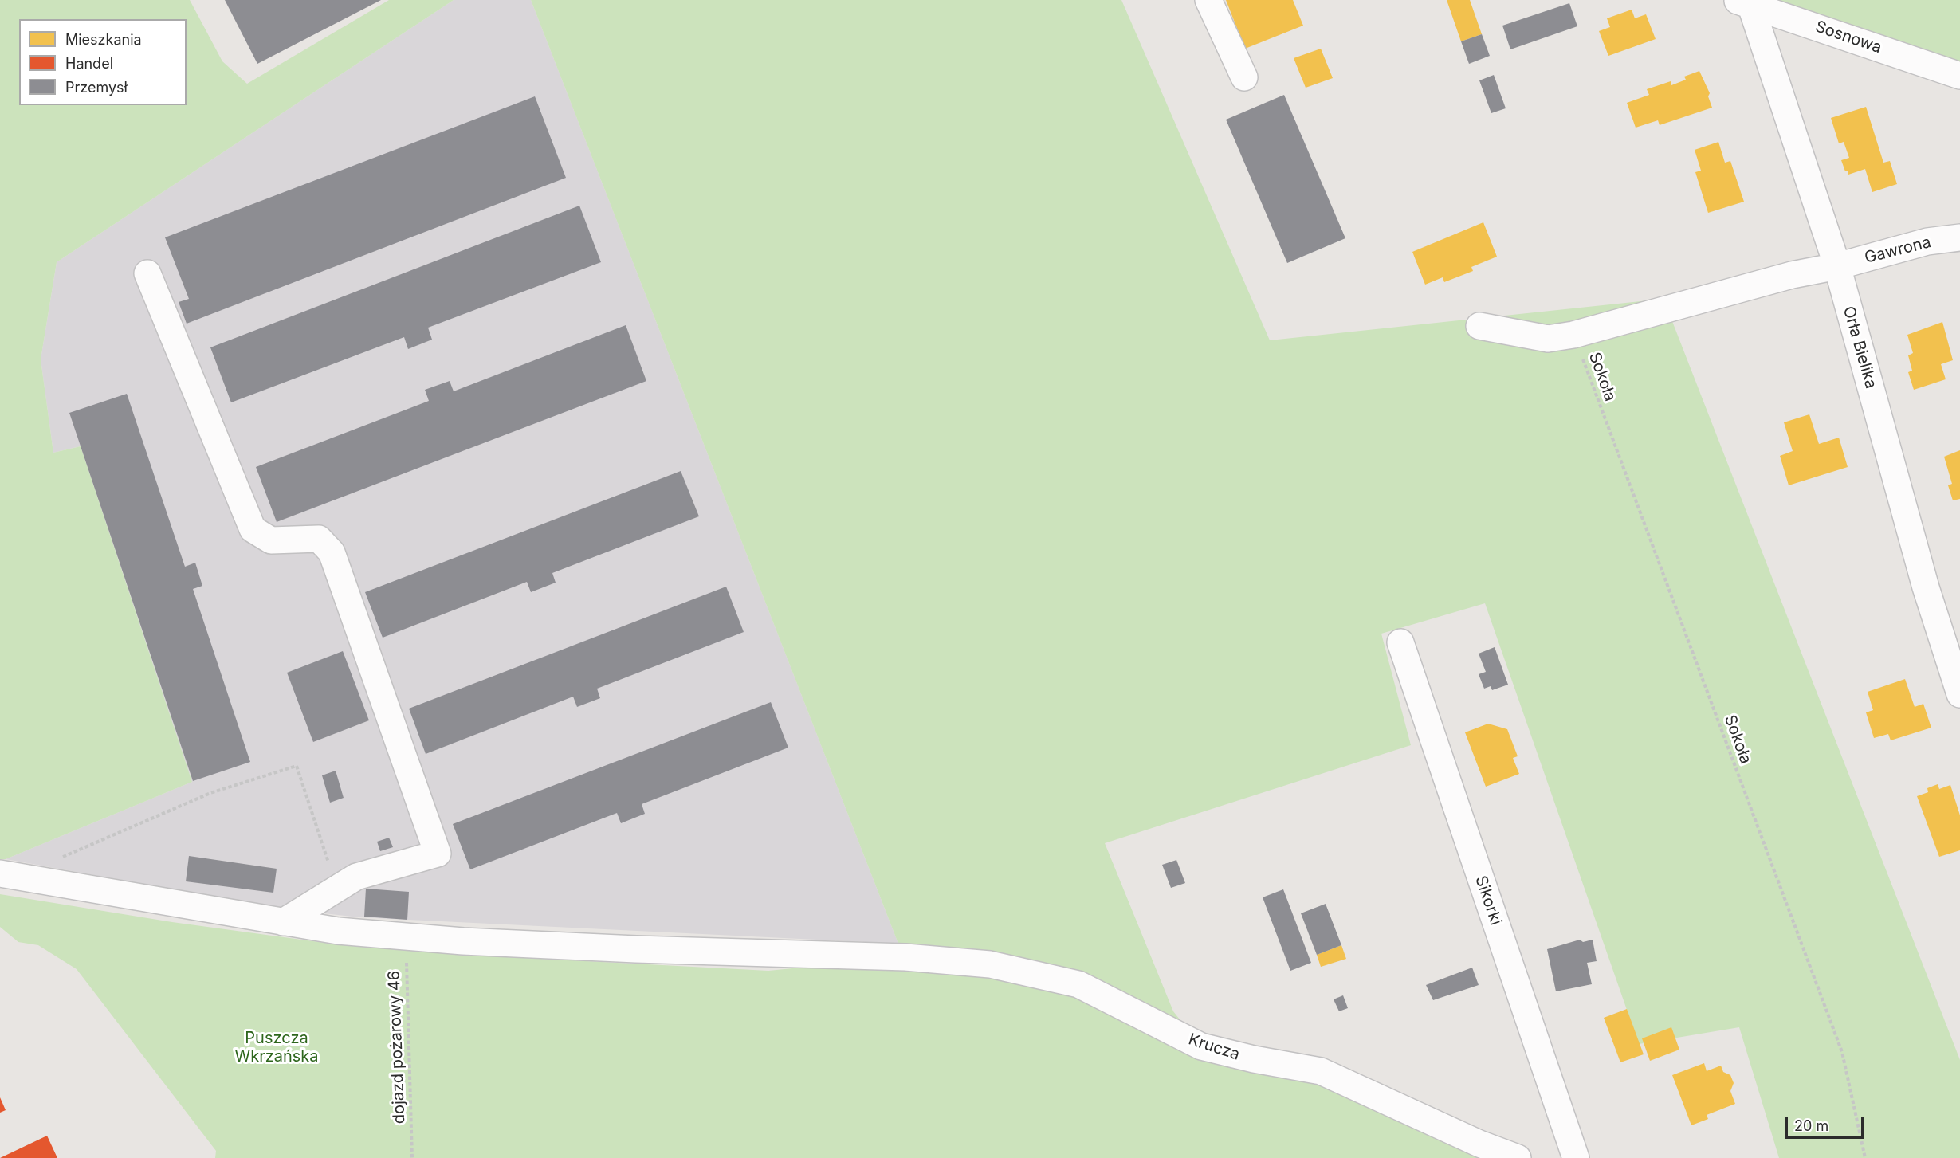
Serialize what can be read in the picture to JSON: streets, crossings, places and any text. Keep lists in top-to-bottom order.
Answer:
{
  "streets": {
    "street": [
      "Sosnowa",
      "Gawrona",
      "Orła Bielika",
      "Sikorki",
      "Krucza"
    ],
    "path": ["Sokoła", "dojazd pożarowy 46"]
  },
  "crossings": [
    ["Sosnowa", "Orła Bielika"],
    ["Gawrona", "Orła Bielika"],
    ["Gawrona", "Sokoła"],
    ["dojazd pożarowy 46", "Krucza"]
  ],
  "parks": ["Puszcza Wkrzańska"],
  "legend": ["Mieszkania", "Handel", "Przemysł"],
  "scale_bar": "20 m"
}
